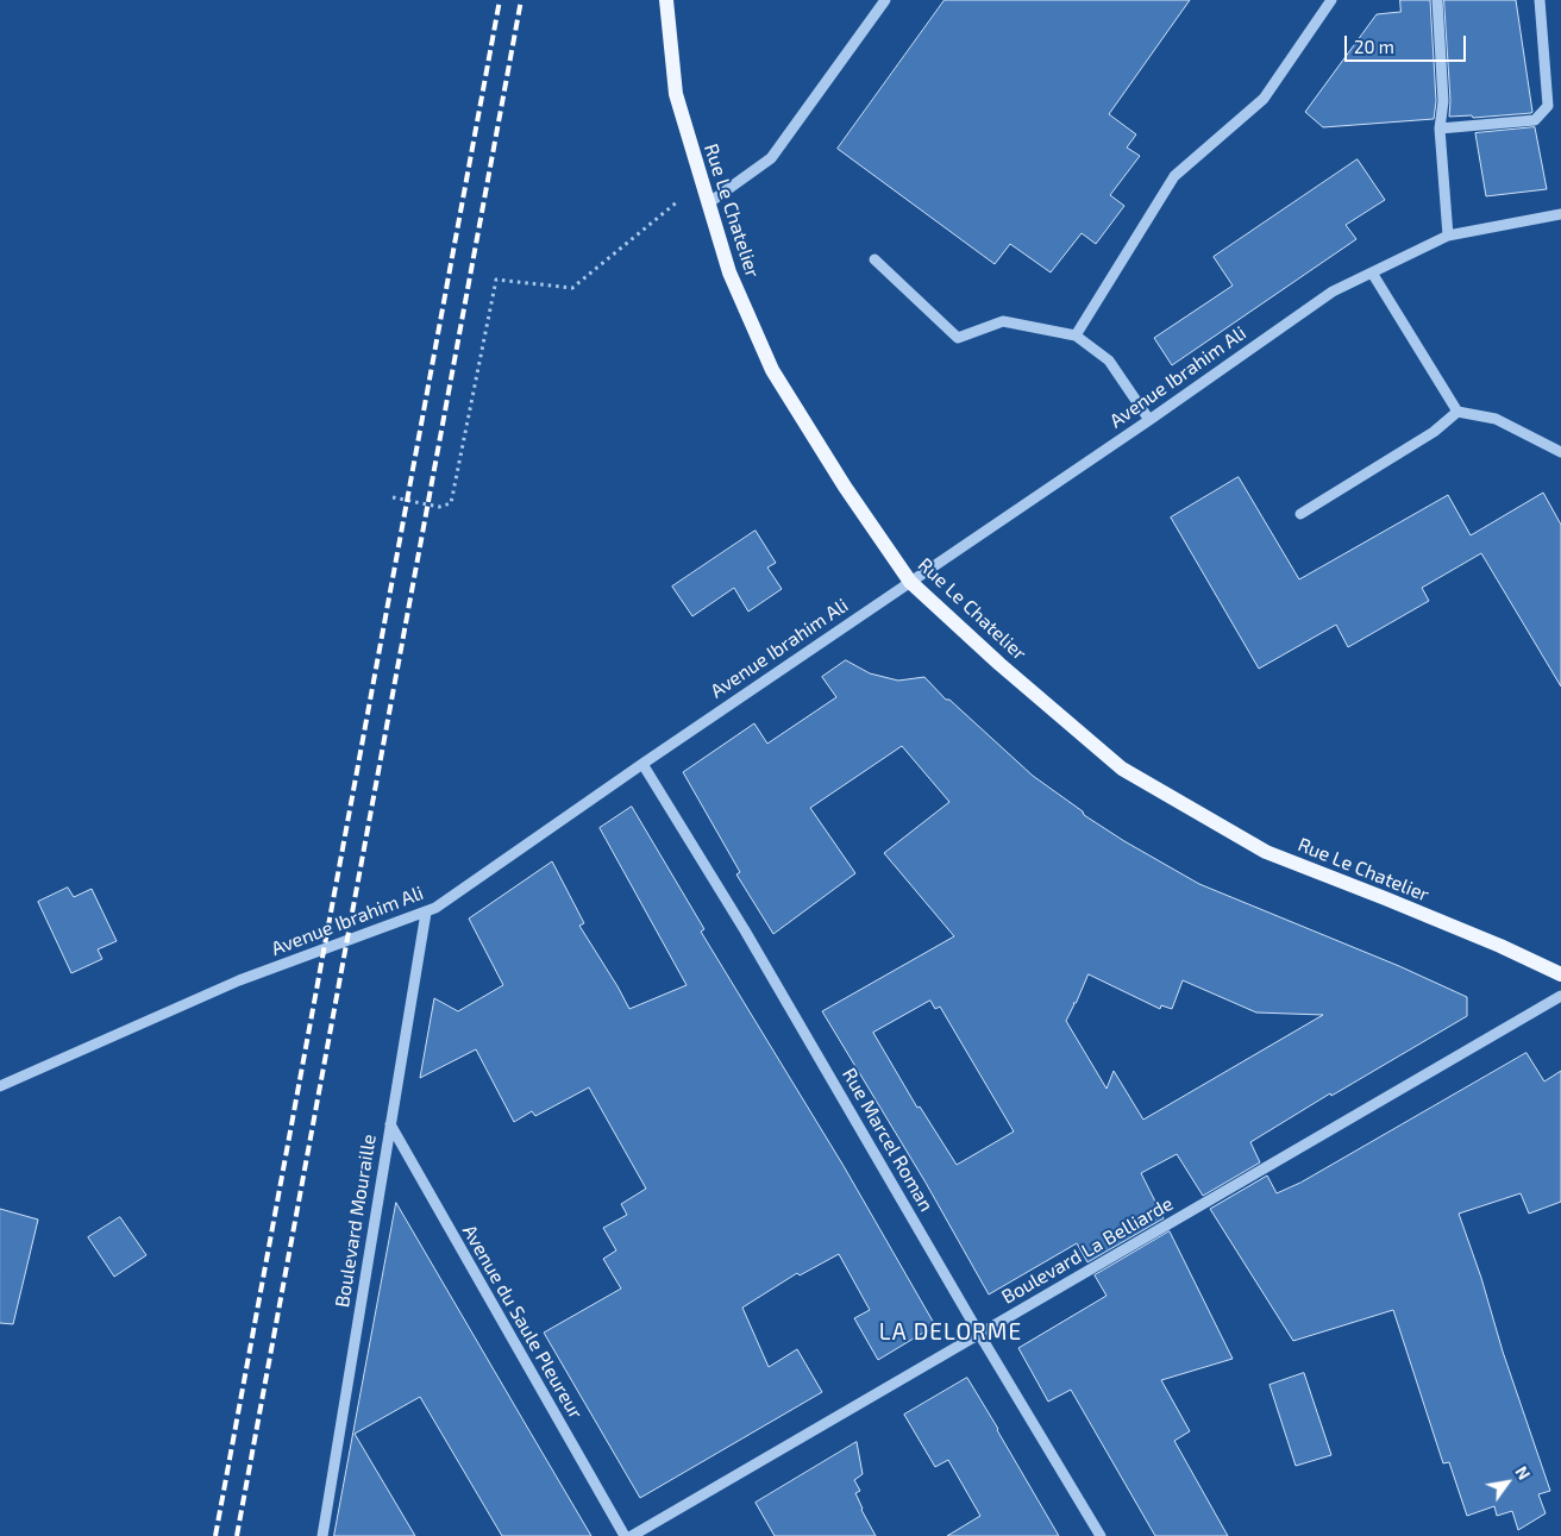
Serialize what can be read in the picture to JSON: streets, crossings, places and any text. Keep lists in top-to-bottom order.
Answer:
{
  "streets": {
    "main road": ["Rue Le Chatelier"],
    "street": [
      "Avenue Ibrahim Ali",
      "Rue Marcel Roman",
      "Boulevard Mouraille",
      "Boulevard La Belliarde",
      "Avenue du Saule Pleureur"
    ]
  },
  "crossings": [
    ["Rue Le Chatelier", "Avenue Ibrahim Ali"],
    ["Avenue Ibrahim Ali", "Rue Marcel Roman"],
    ["Avenue Ibrahim Ali", "Boulevard Mouraille"],
    ["Rue Marcel Roman", "Boulevard La Belliarde"],
    ["Boulevard Mouraille", "Avenue du Saule Pleureur"]
  ],
  "districts": ["LA DELORME"],
  "scale_bar": "20 m",
  "north": "top right"
}
